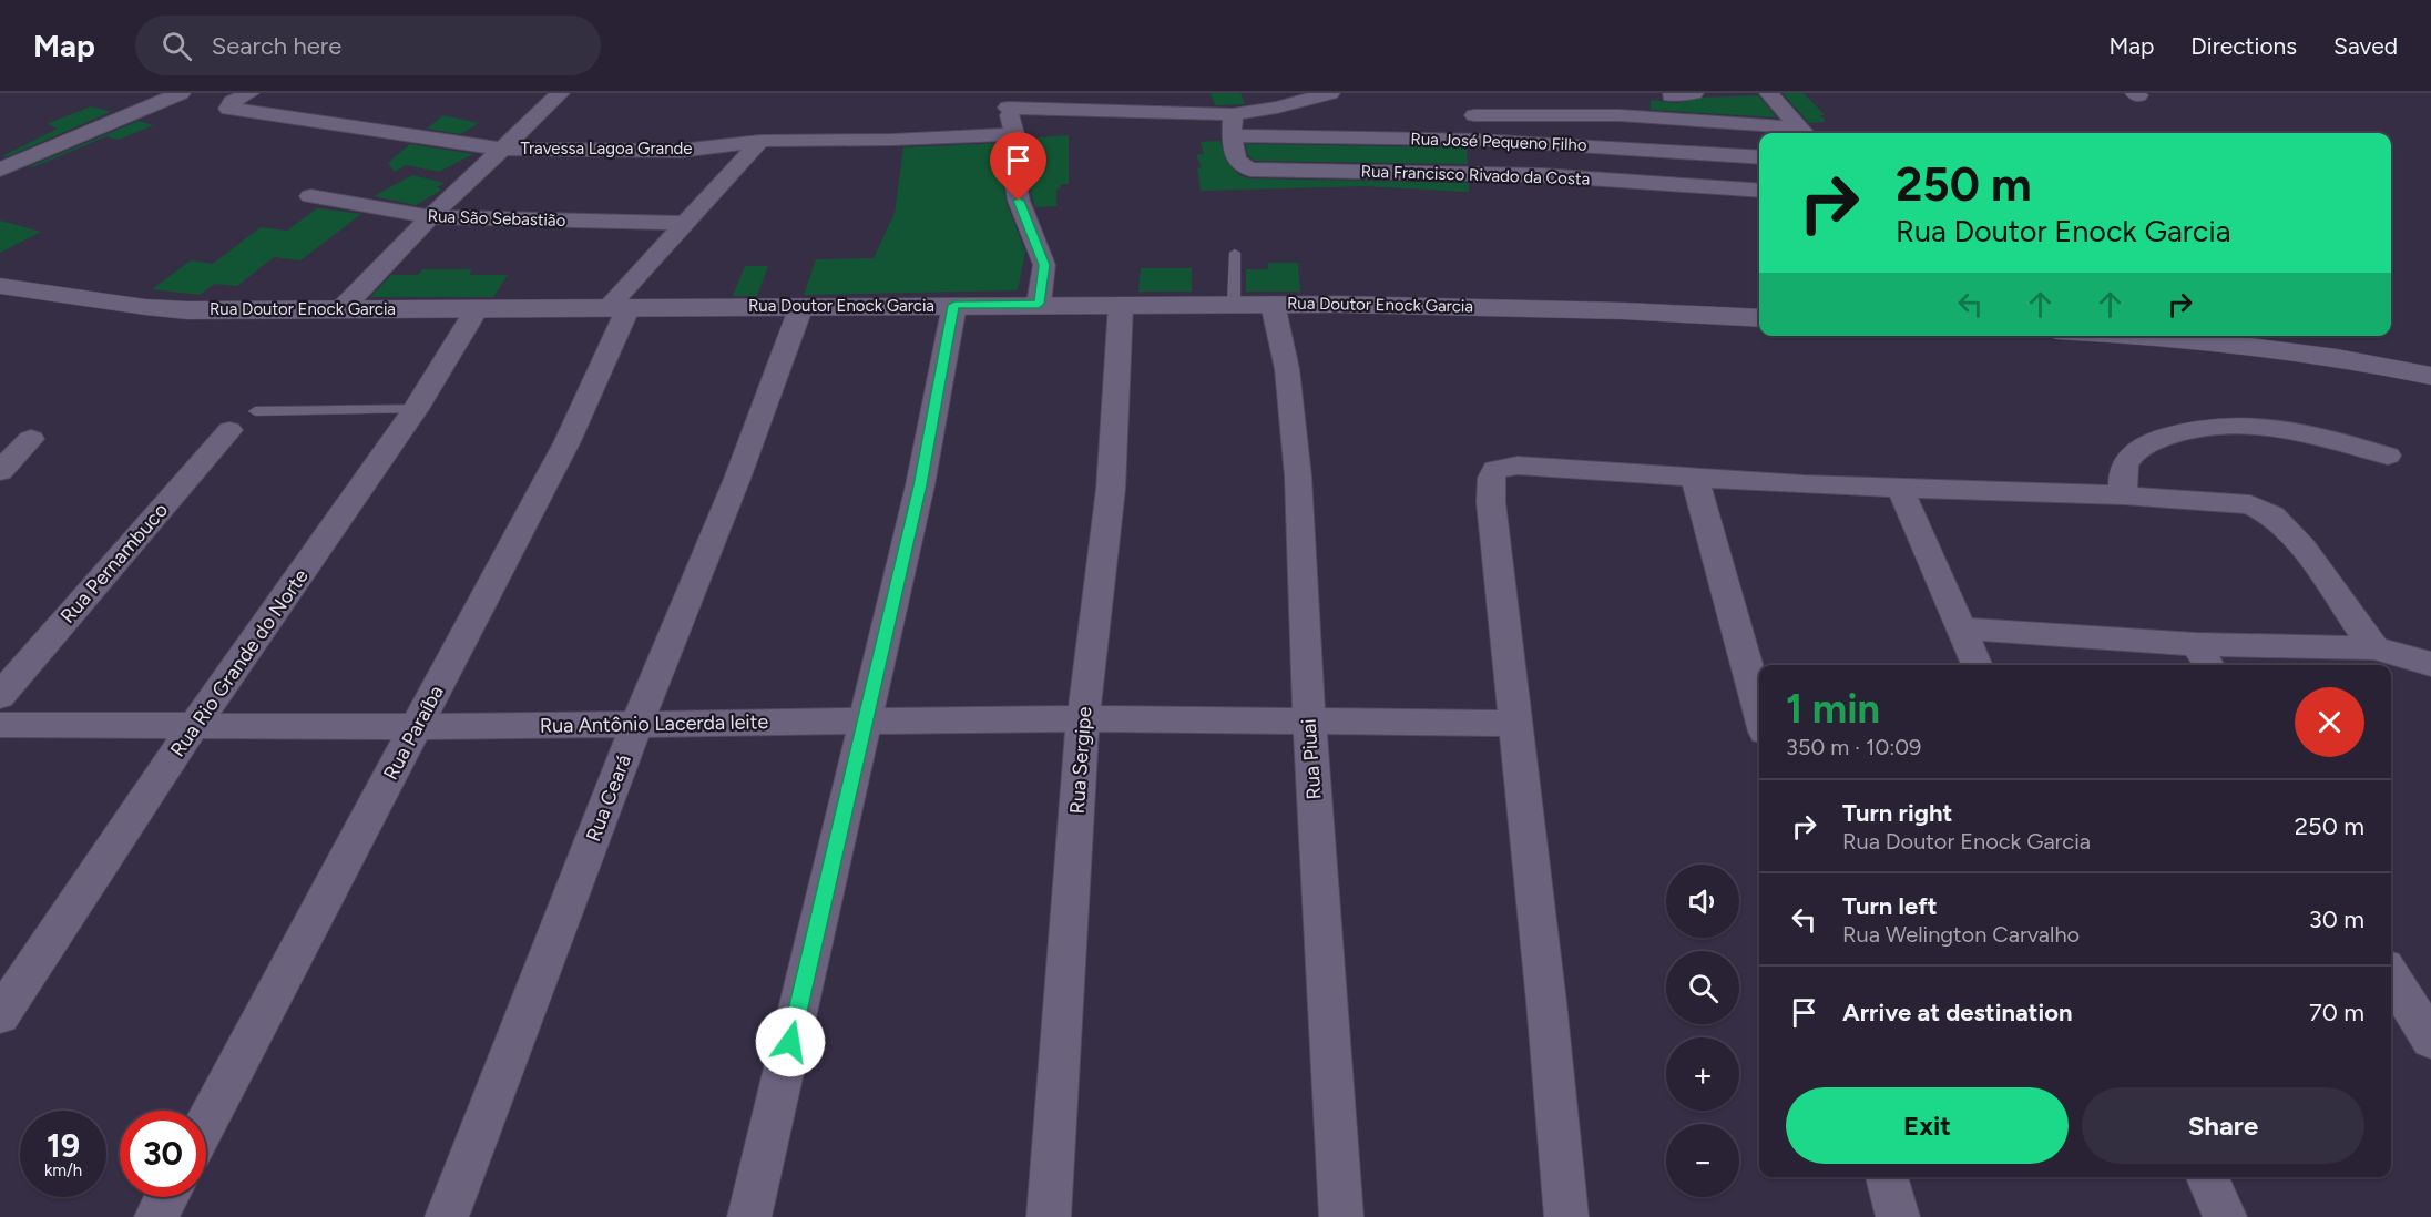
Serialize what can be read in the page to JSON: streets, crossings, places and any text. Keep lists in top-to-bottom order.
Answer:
{
  "streets": {
    "street": [
      "Rua José Pequeno Filho",
      "Travessa Lagoa Grande",
      "Rua Francisco Rivado da Costa",
      "Rua São Sebastião",
      "Rua Doutor Enock Garcia",
      "Rua Pernambuco",
      "Rua Rio Grande do Norte",
      "Rua Antônio Lacerda leite",
      "Rua Paraíba",
      "Rua Piuai",
      "Rua Sergipe",
      "Rua Ceará"
    ]
  },
  "crossings": [
    ["Rua José Pequeno Filho", "Rua Francisco Rivado da Costa"],
    ["Travessa Lagoa Grande", "Rua Paraíba"],
    ["Rua São Sebastião", "Rua Paraíba"],
    ["Rua Doutor Enock Garcia", "Rua Rio Grande do Norte"],
    ["Rua Doutor Enock Garcia", "Rua Paraíba"],
    ["Rua Doutor Enock Garcia", "Rua Piuai"],
    ["Rua Doutor Enock Garcia", "Rua Sergipe"],
    ["Rua Doutor Enock Garcia", "Rua Ceará"],
    ["Rua Rio Grande do Norte", "Rua Antônio Lacerda leite"],
    ["Rua Antônio Lacerda leite", "Rua Paraíba"],
    ["Rua Antônio Lacerda leite", "Rua Piuai"],
    ["Rua Antônio Lacerda leite", "Rua Sergipe"],
    ["Rua Antônio Lacerda leite", "Rua Ceará"]
  ],
  "page": {
    "header": "Map",
    "search": "Search here",
    "nav": ["Map", "Directions", "Saved"],
    "turn": ["250 m", "Rua Doutor Enock Garcia"],
    "heading": ["1 min", "350 m · 10:09"],
    "list": [
      {
        "name": "Turn right",
        "note": "Rua Doutor Enock Garcia",
        "value": "250 m"
      },
      {
        "name": "Turn left",
        "note": "Rua Welington Carvalho",
        "value": "30 m"
      },
      {
        "name": "Arrive at destination",
        "value": "70 m"
      }
    ],
    "map_buttons": ["+", "−"],
    "buttons": ["Exit", "Share"],
    "speed": "19 km/h",
    "limit": "30"
  }
}
